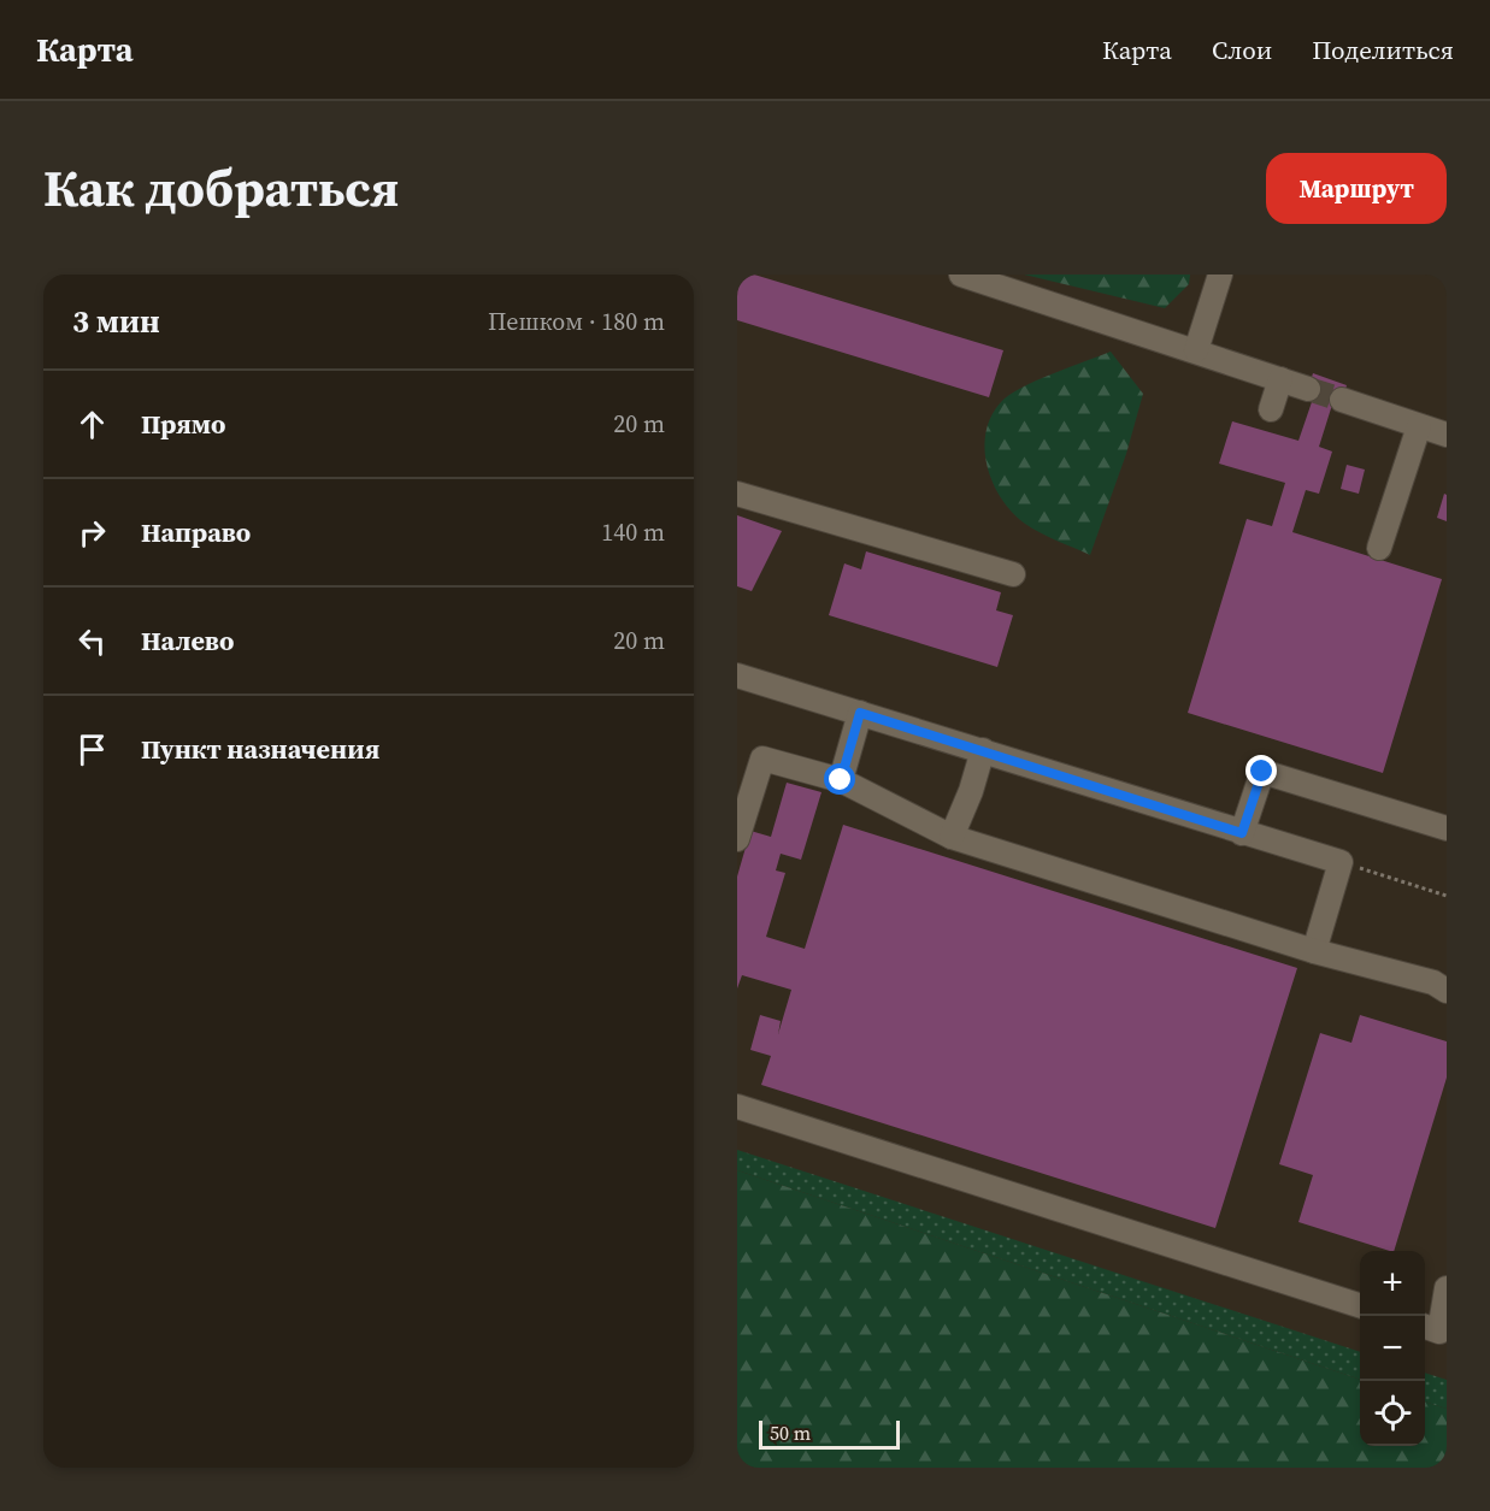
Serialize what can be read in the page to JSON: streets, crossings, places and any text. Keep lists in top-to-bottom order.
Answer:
{
  "scale_bar": "50 m",
  "page": {
    "header": "Карта",
    "nav": ["Карта", "Слои", "Поделиться"],
    "title": "Как добраться",
    "buttons": "Маршрут",
    "heading": ["3 мин", "Пешком · 180 m"],
    "list": [
      ["Прямо", "20 m"],
      ["Направо", "140 m"],
      ["Налево", "20 m"],
      "Пункт назначения"
    ],
    "map_buttons": ["+", "−"],
    "scale": "50 m"
  }
}
